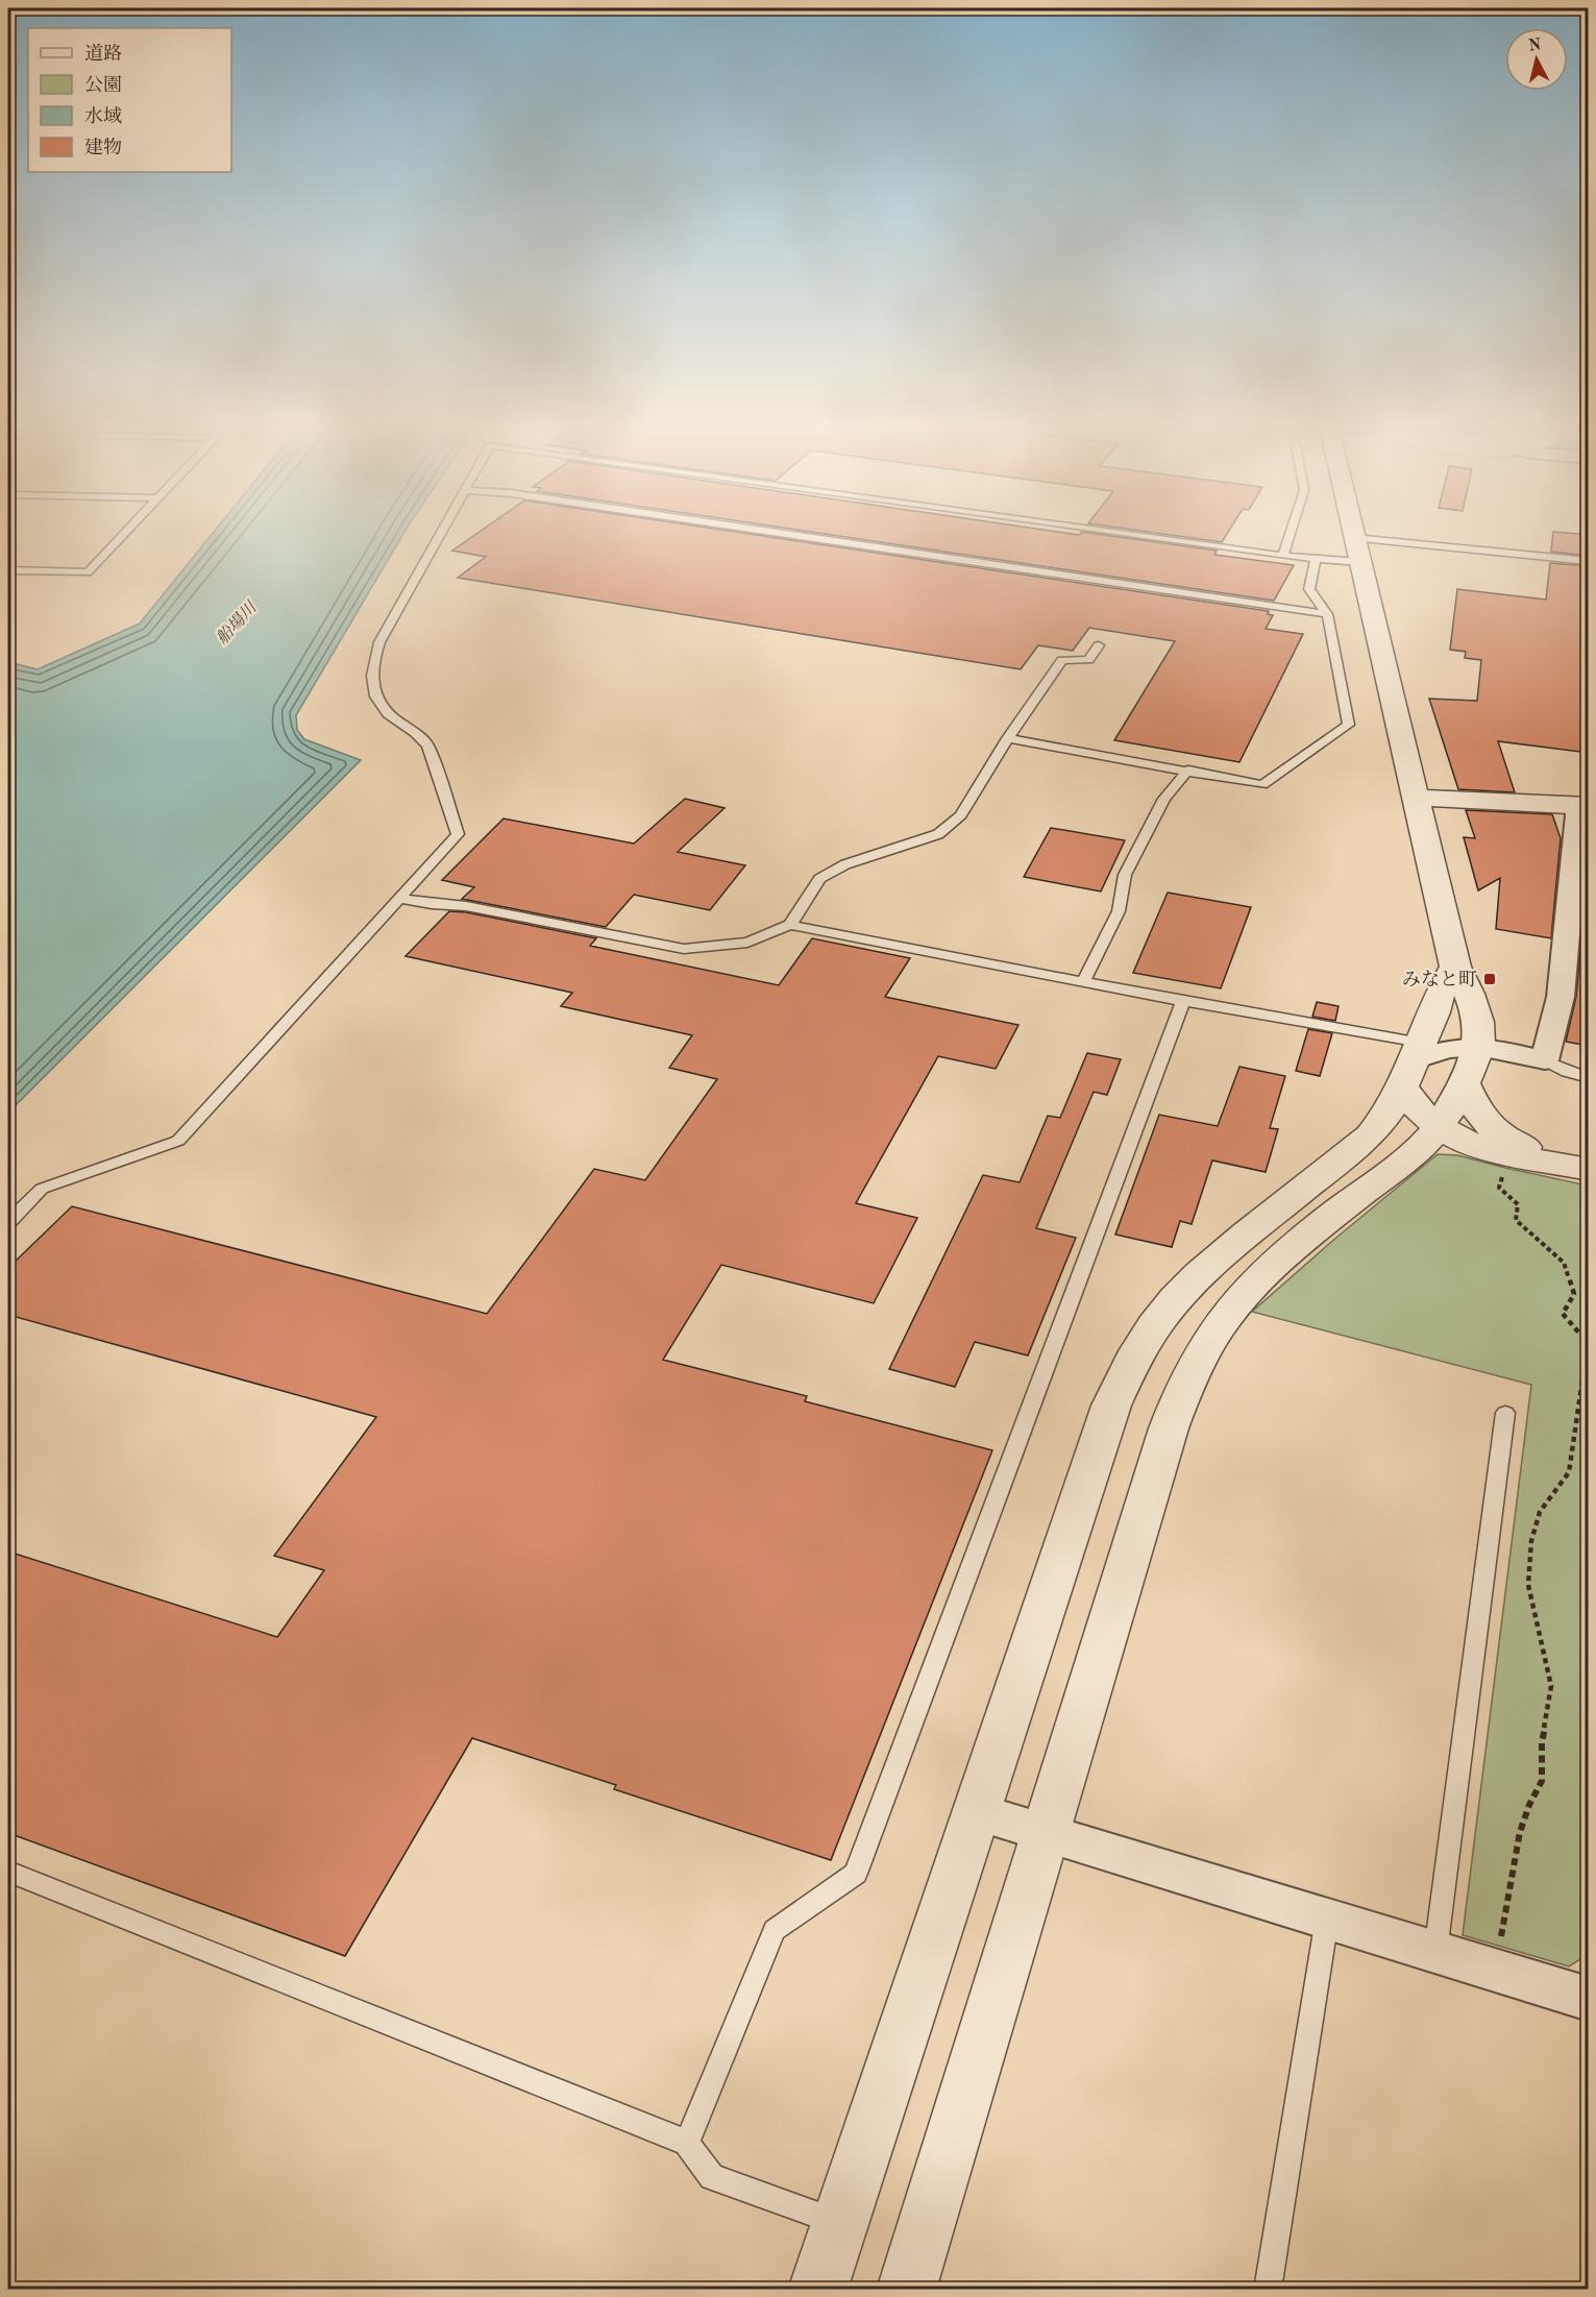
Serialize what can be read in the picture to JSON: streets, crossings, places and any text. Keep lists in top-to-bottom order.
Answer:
{
  "water": ["船場川"],
  "places": {
    "transit": ["みなと町"]
  },
  "legend": [
    "道路",
    "公園",
    "水域",
    "建物"
  ],
  "north": "top"
}
